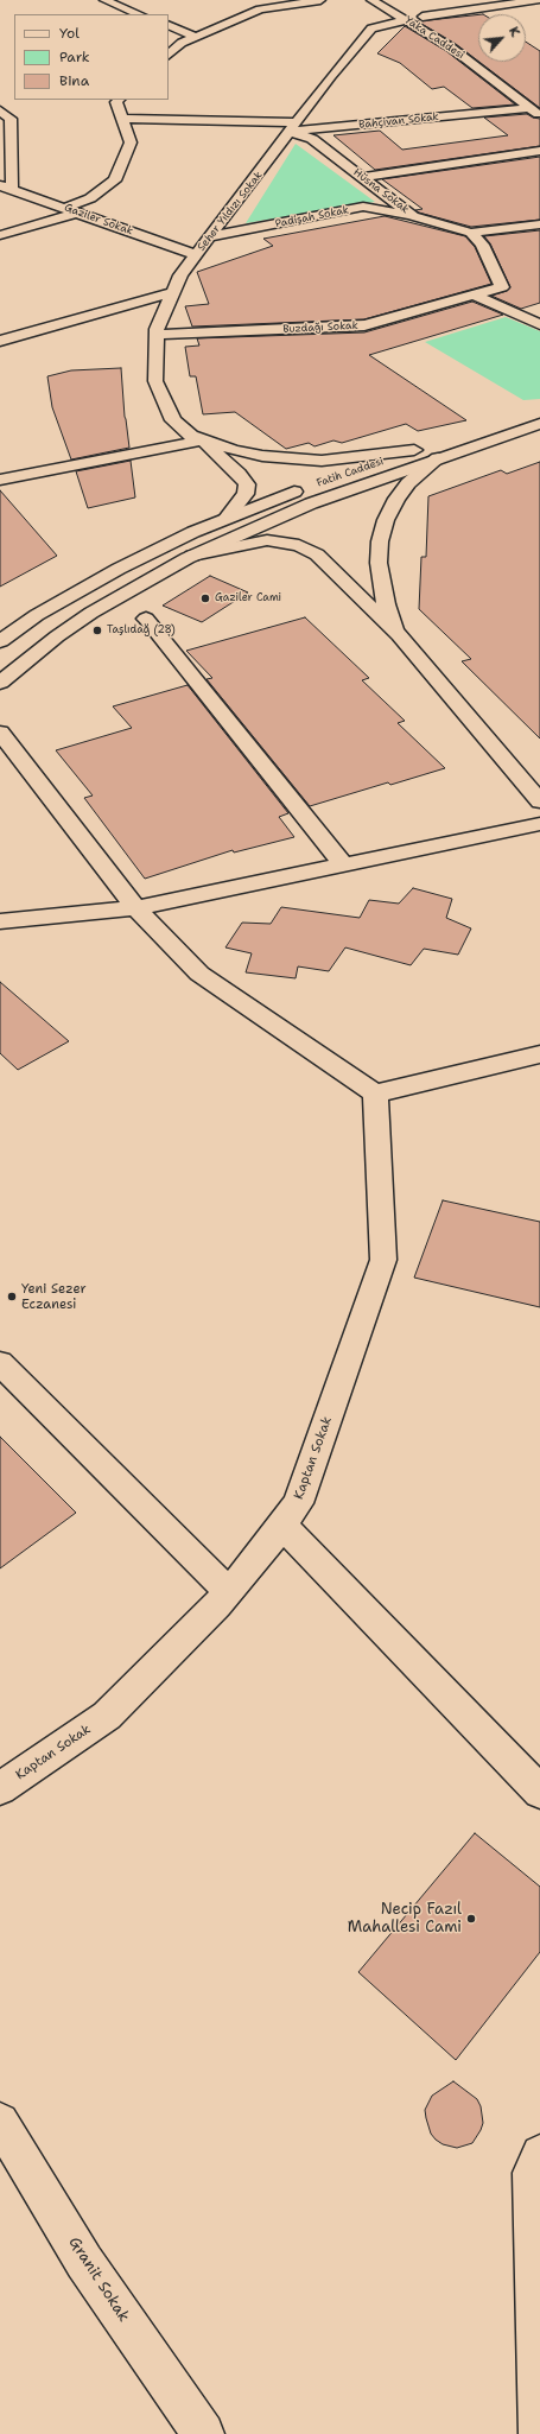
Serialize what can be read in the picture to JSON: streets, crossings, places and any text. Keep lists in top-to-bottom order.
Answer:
{
  "streets": {
    "street": [
      "Yaka Caddesi",
      "Bahçivan Sokak",
      "Hüsna Sokak",
      "Seher Yıldızı Sokak",
      "Padişah Sokak",
      "Gaziler Sokak",
      "Buzdağı Sokak",
      "Fatih Caddesi",
      "Kaptan Sokak",
      "Granit Sokak"
    ]
  },
  "crossings": [
    ["Yaka Caddesi", "Bahçivan Sokak"],
    ["Yaka Caddesi", "Seher Yıldızı Sokak"],
    ["Bahçivan Sokak", "Hüsna Sokak"],
    ["Bahçivan Sokak", "Seher Yıldızı Sokak"],
    ["Hüsna Sokak", "Seher Yıldızı Sokak"],
    ["Hüsna Sokak", "Padişah Sokak"],
    ["Hüsna Sokak", "Buzdağı Sokak"],
    ["Seher Yıldızı Sokak", "Padişah Sokak"],
    ["Seher Yıldızı Sokak", "Gaziler Sokak"],
    ["Seher Yıldızı Sokak", "Buzdağı Sokak"]
  ],
  "places": [
    "Gaziler Cami",
    "Taşlıdağ (28)",
    "Yeni Sezer Eczanesi",
    "Necip Fazıl Mahallesi Cami"
  ],
  "legend": ["Yol", "Park", "Bina"],
  "north": "top right"
}
